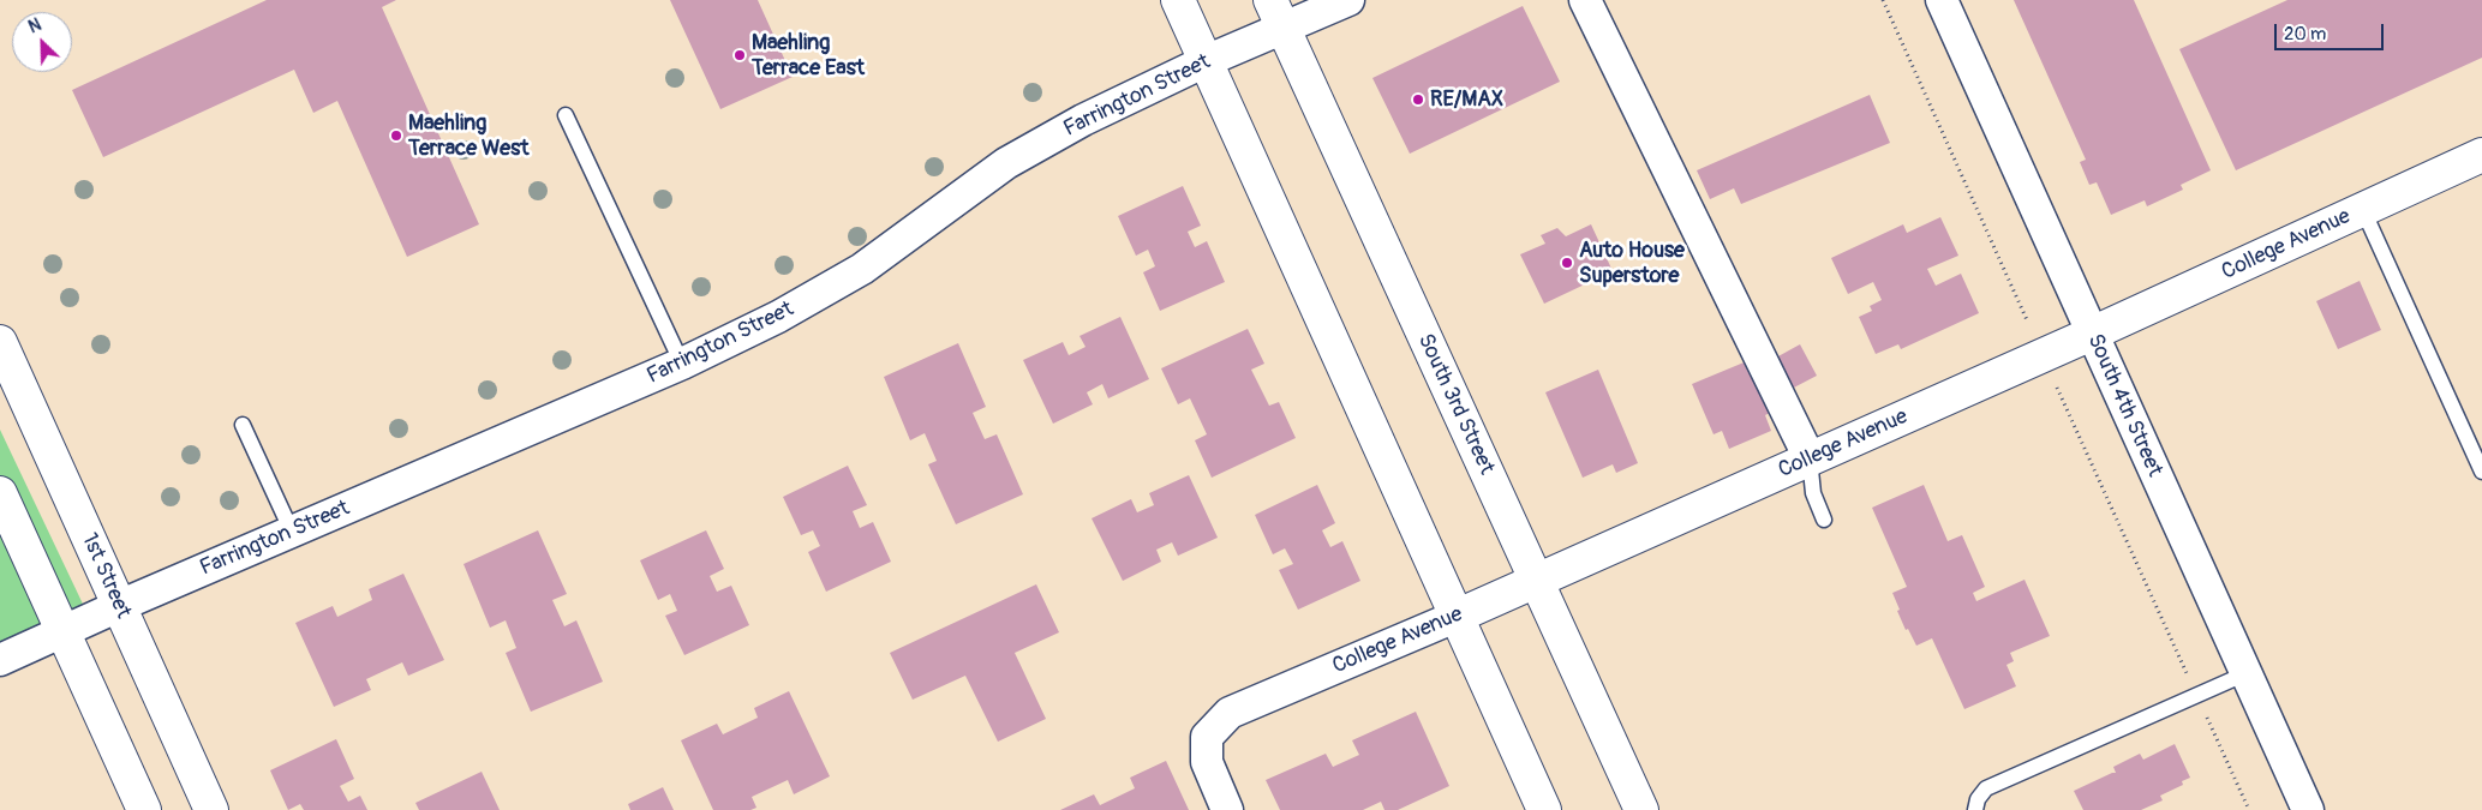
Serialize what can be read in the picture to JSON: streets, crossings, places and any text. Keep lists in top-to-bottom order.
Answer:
{
  "streets": {
    "main road": ["College Avenue", "South 3rd Street", "1st Street"],
    "street": ["Farrington Street", "South 4th Street"]
  },
  "crossings": [
    ["Farrington Street", "South 3rd Street"],
    ["Farrington Street", "1st Street"],
    ["College Avenue", "South 3rd Street"],
    ["College Avenue", "South 4th Street"]
  ],
  "places": [
    "Maehling Terrace East",
    "RE/MAX",
    "Maehling Terrace West",
    "Auto House Superstore"
  ],
  "scale_bar": "20 m",
  "north": "top left"
}
